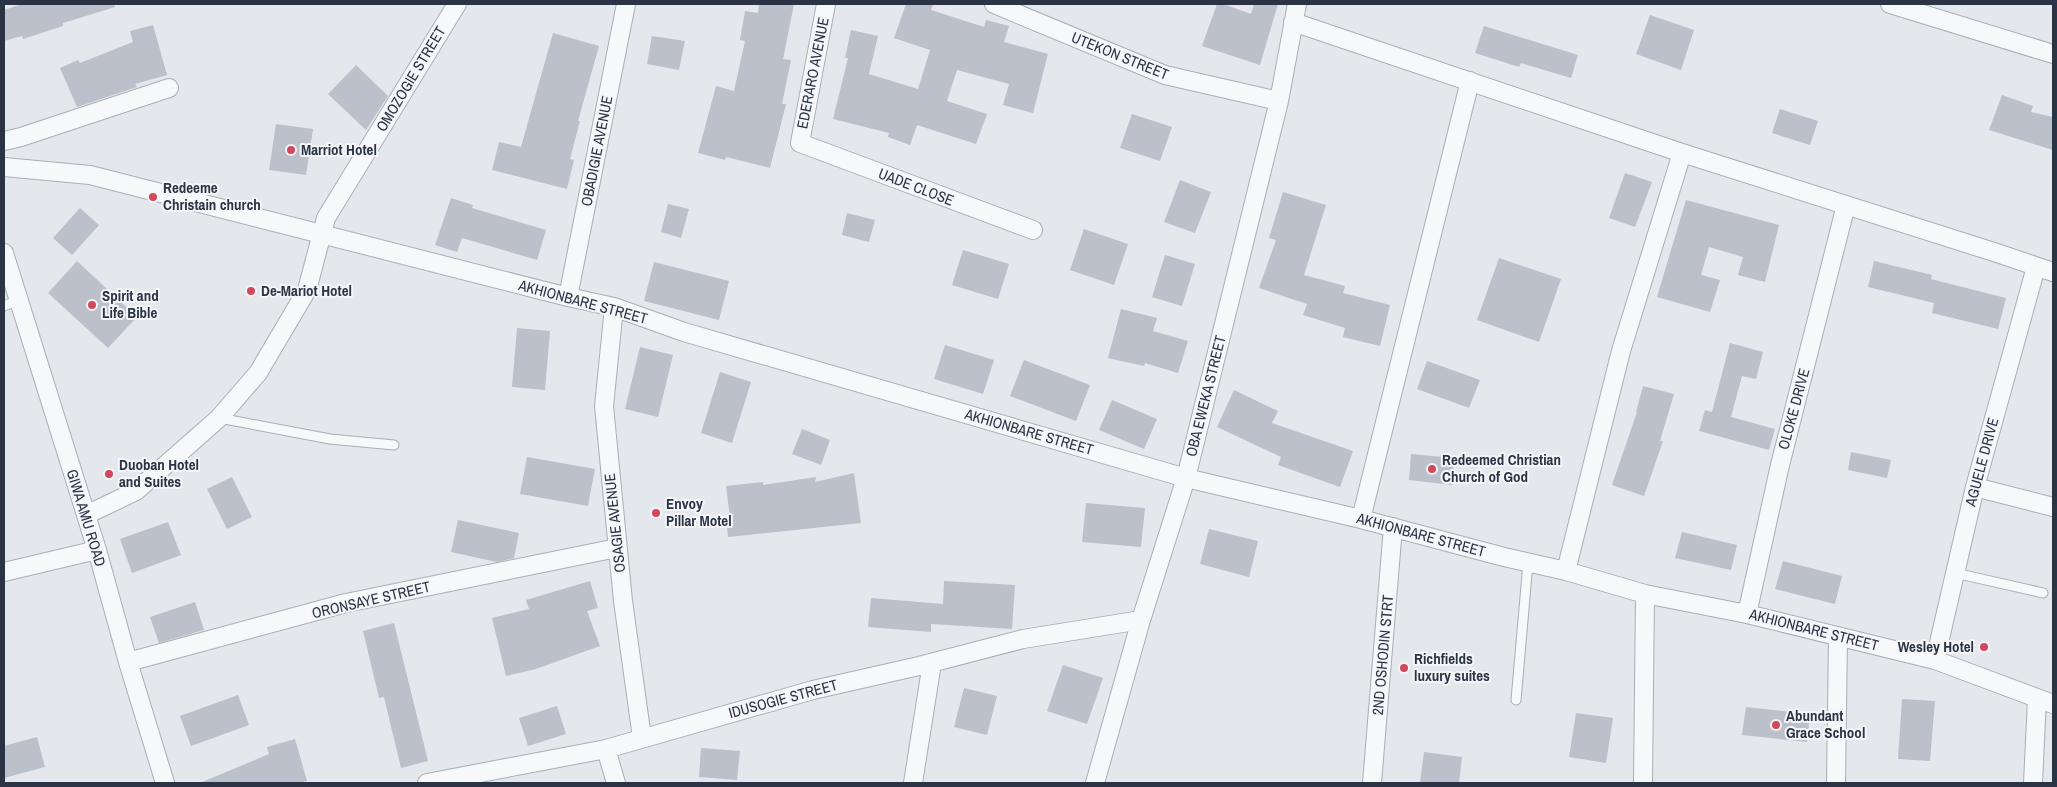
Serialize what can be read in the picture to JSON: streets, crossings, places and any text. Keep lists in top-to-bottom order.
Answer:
{
  "streets": {
    "street": [
      "UTEKON STREET",
      "EDERARO AVENUE",
      "OMOZOGIE STREET",
      "OBADIGIE AVENUE",
      "UADE CLOSE",
      "AKHIONBARE STREET",
      "OBA EWEKA STREET",
      "OLOKE DRIVE",
      "AGUELE DRIVE",
      "GIWA AMU ROAD",
      "OSAGIE AVENUE",
      "ORONSAYE STREET",
      "2ND OSHODIN STRT",
      "IDUSOGIE STREET"
    ]
  },
  "crossings": [
    ["UTEKON STREET", "OBA EWEKA STREET"],
    ["EDERARO AVENUE", "UADE CLOSE"],
    ["OMOZOGIE STREET", "AKHIONBARE STREET"],
    ["OMOZOGIE STREET", "GIWA AMU ROAD"],
    ["OBADIGIE AVENUE", "AKHIONBARE STREET"],
    ["AKHIONBARE STREET", "OBA EWEKA STREET"],
    ["AKHIONBARE STREET", "OLOKE DRIVE"],
    ["AKHIONBARE STREET", "AGUELE DRIVE"],
    ["AKHIONBARE STREET", "OSAGIE AVENUE"],
    ["AKHIONBARE STREET", "2ND OSHODIN STRT"],
    ["OBA EWEKA STREET", "IDUSOGIE STREET"],
    ["GIWA AMU ROAD", "ORONSAYE STREET"],
    ["OSAGIE AVENUE", "ORONSAYE STREET"],
    ["OSAGIE AVENUE", "IDUSOGIE STREET"]
  ],
  "places": [
    "Marriot Hotel",
    "Redeeme Christain church",
    "De-Mariot Hotel",
    "Spirit and Life Bible",
    "Redeemed Christian Church of God",
    "Duoban Hotel and Suites",
    "Envoy Pillar Motel",
    "Wesley Hotel",
    "Richfields luxury suites",
    "Abundant Grace School"
  ]
}
